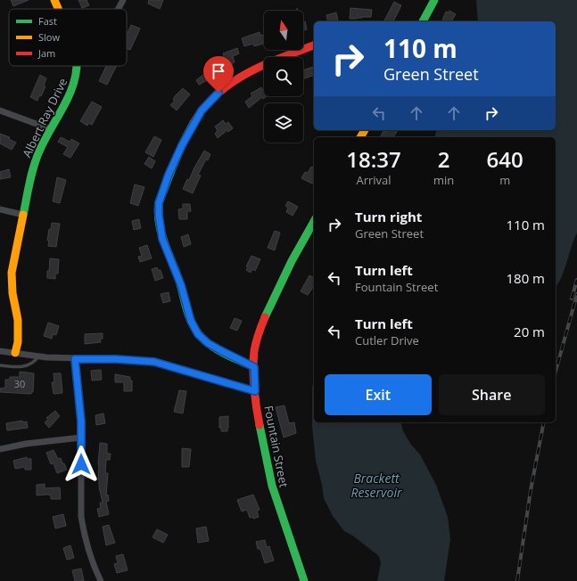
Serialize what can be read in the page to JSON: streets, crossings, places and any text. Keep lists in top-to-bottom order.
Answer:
{
  "streets": {
    "street": ["Albert Ray Drive", "Fountain Street"]
  },
  "water": ["Brackett Reservoir"],
  "house_numbers": ["30"],
  "legend": ["Fast", "Slow", "Jam"],
  "north": "top",
  "page": {
    "turn": ["110 m", "Green Street"],
    "eta": [
      "18:37",
      "Arrival",
      "2",
      "min",
      "640",
      "m"
    ],
    "list": [
      {
        "name": "Turn right",
        "note": "Green Street",
        "value": "110 m"
      },
      {
        "name": "Turn left",
        "note": "Fountain Street",
        "value": "180 m"
      },
      {
        "name": "Turn left",
        "note": "Cutler Drive",
        "value": "20 m"
      }
    ],
    "buttons": ["Exit", "Share"]
  }
}
